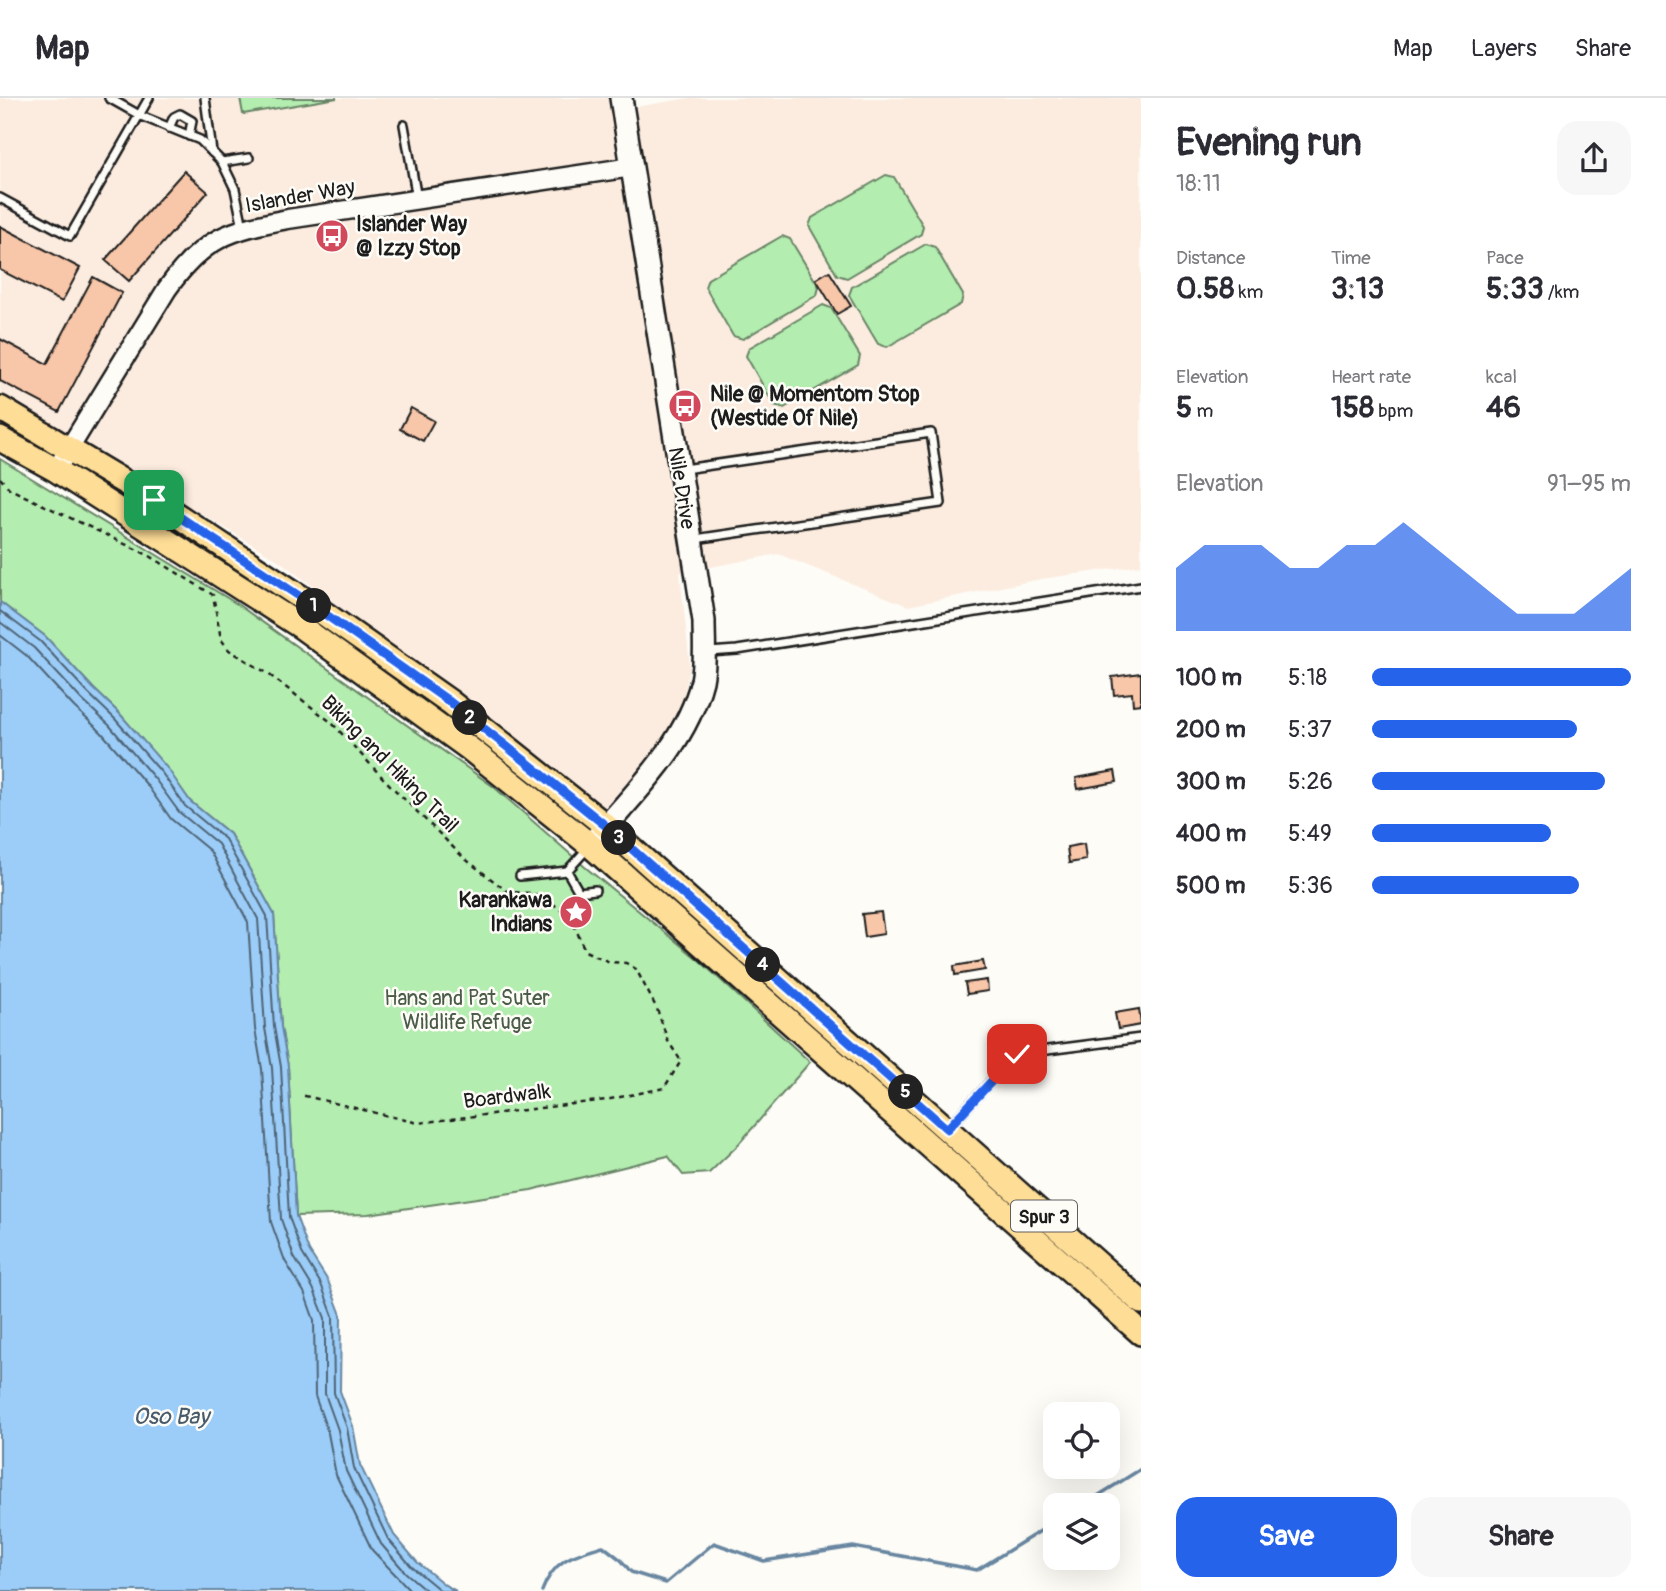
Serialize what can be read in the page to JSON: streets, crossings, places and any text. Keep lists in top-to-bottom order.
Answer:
{
  "streets": {
    "main road": ["Nile Drive", "Spur 3"],
    "street": ["Islander Way"],
    "path": ["Biking and Hiking Trail", "Boardwalk"]
  },
  "crossings": [
    ["Islander Way", "Nile Drive"],
    ["Islander Way", "Spur 3"],
    ["Nile Drive", "Spur 3"],
    ["Biking and Hiking Trail", "Boardwalk"]
  ],
  "water": ["Oso Bay"],
  "parks": ["Hans and Pat Suter Wildlife Refuge"],
  "places": {
    "bus stop": ["Islander Way @ Izzy Stop", "Nile @ Momentom Stop (Westide Of Nile)"],
    "place": ["Karankawa Indians"]
  },
  "page": {
    "header": "Map",
    "nav": ["Map", "Layers", "Share"],
    "heading": ["Evening run", "18:11"],
    "stats": [
      ["Distance", "0.58 km"],
      ["Time", "3:13"],
      ["Pace", "5:33 /km"],
      ["Elevation", "5 m"],
      ["Heart rate", "158 bpm"],
      ["kcal", "46"]
    ],
    "chart": ["Elevation", "91–95 m"],
    "pins": [
      "1",
      "2",
      "3",
      "4",
      "5"
    ],
    "list": [
      {
        "name": "100 m",
        "note": "5:18"
      },
      {
        "name": "200 m",
        "note": "5:37"
      },
      {
        "name": "300 m",
        "note": "5:26"
      },
      {
        "name": "400 m",
        "note": "5:49"
      },
      {
        "name": "500 m",
        "note": "5:36"
      }
    ],
    "buttons": ["Save", "Share"]
  }
}
